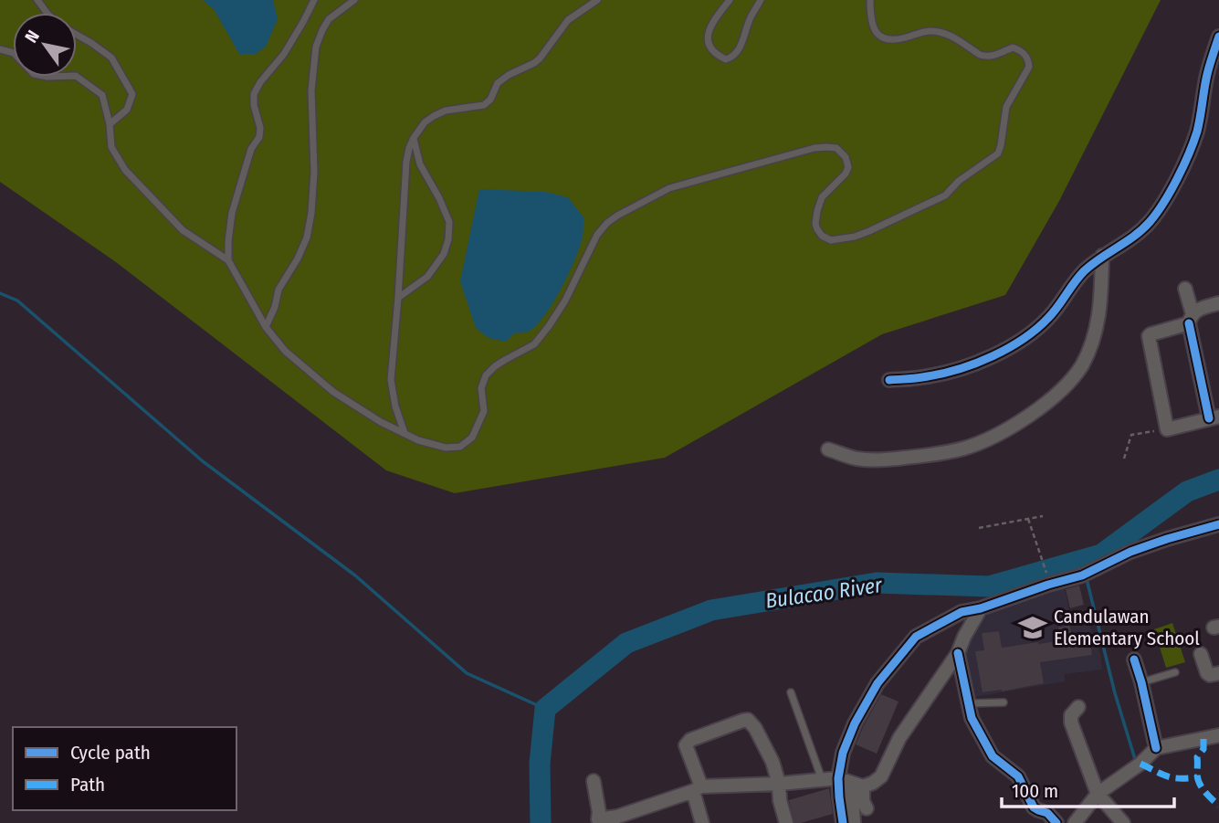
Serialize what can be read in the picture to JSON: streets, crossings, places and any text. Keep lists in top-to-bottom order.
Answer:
{
  "water": ["Bulacao River"],
  "places": {
    "school or university": ["Candulawan Elementary School"]
  },
  "legend": ["Cycle path", "Path"],
  "scale_bar": "100 m",
  "north": "top left"
}
